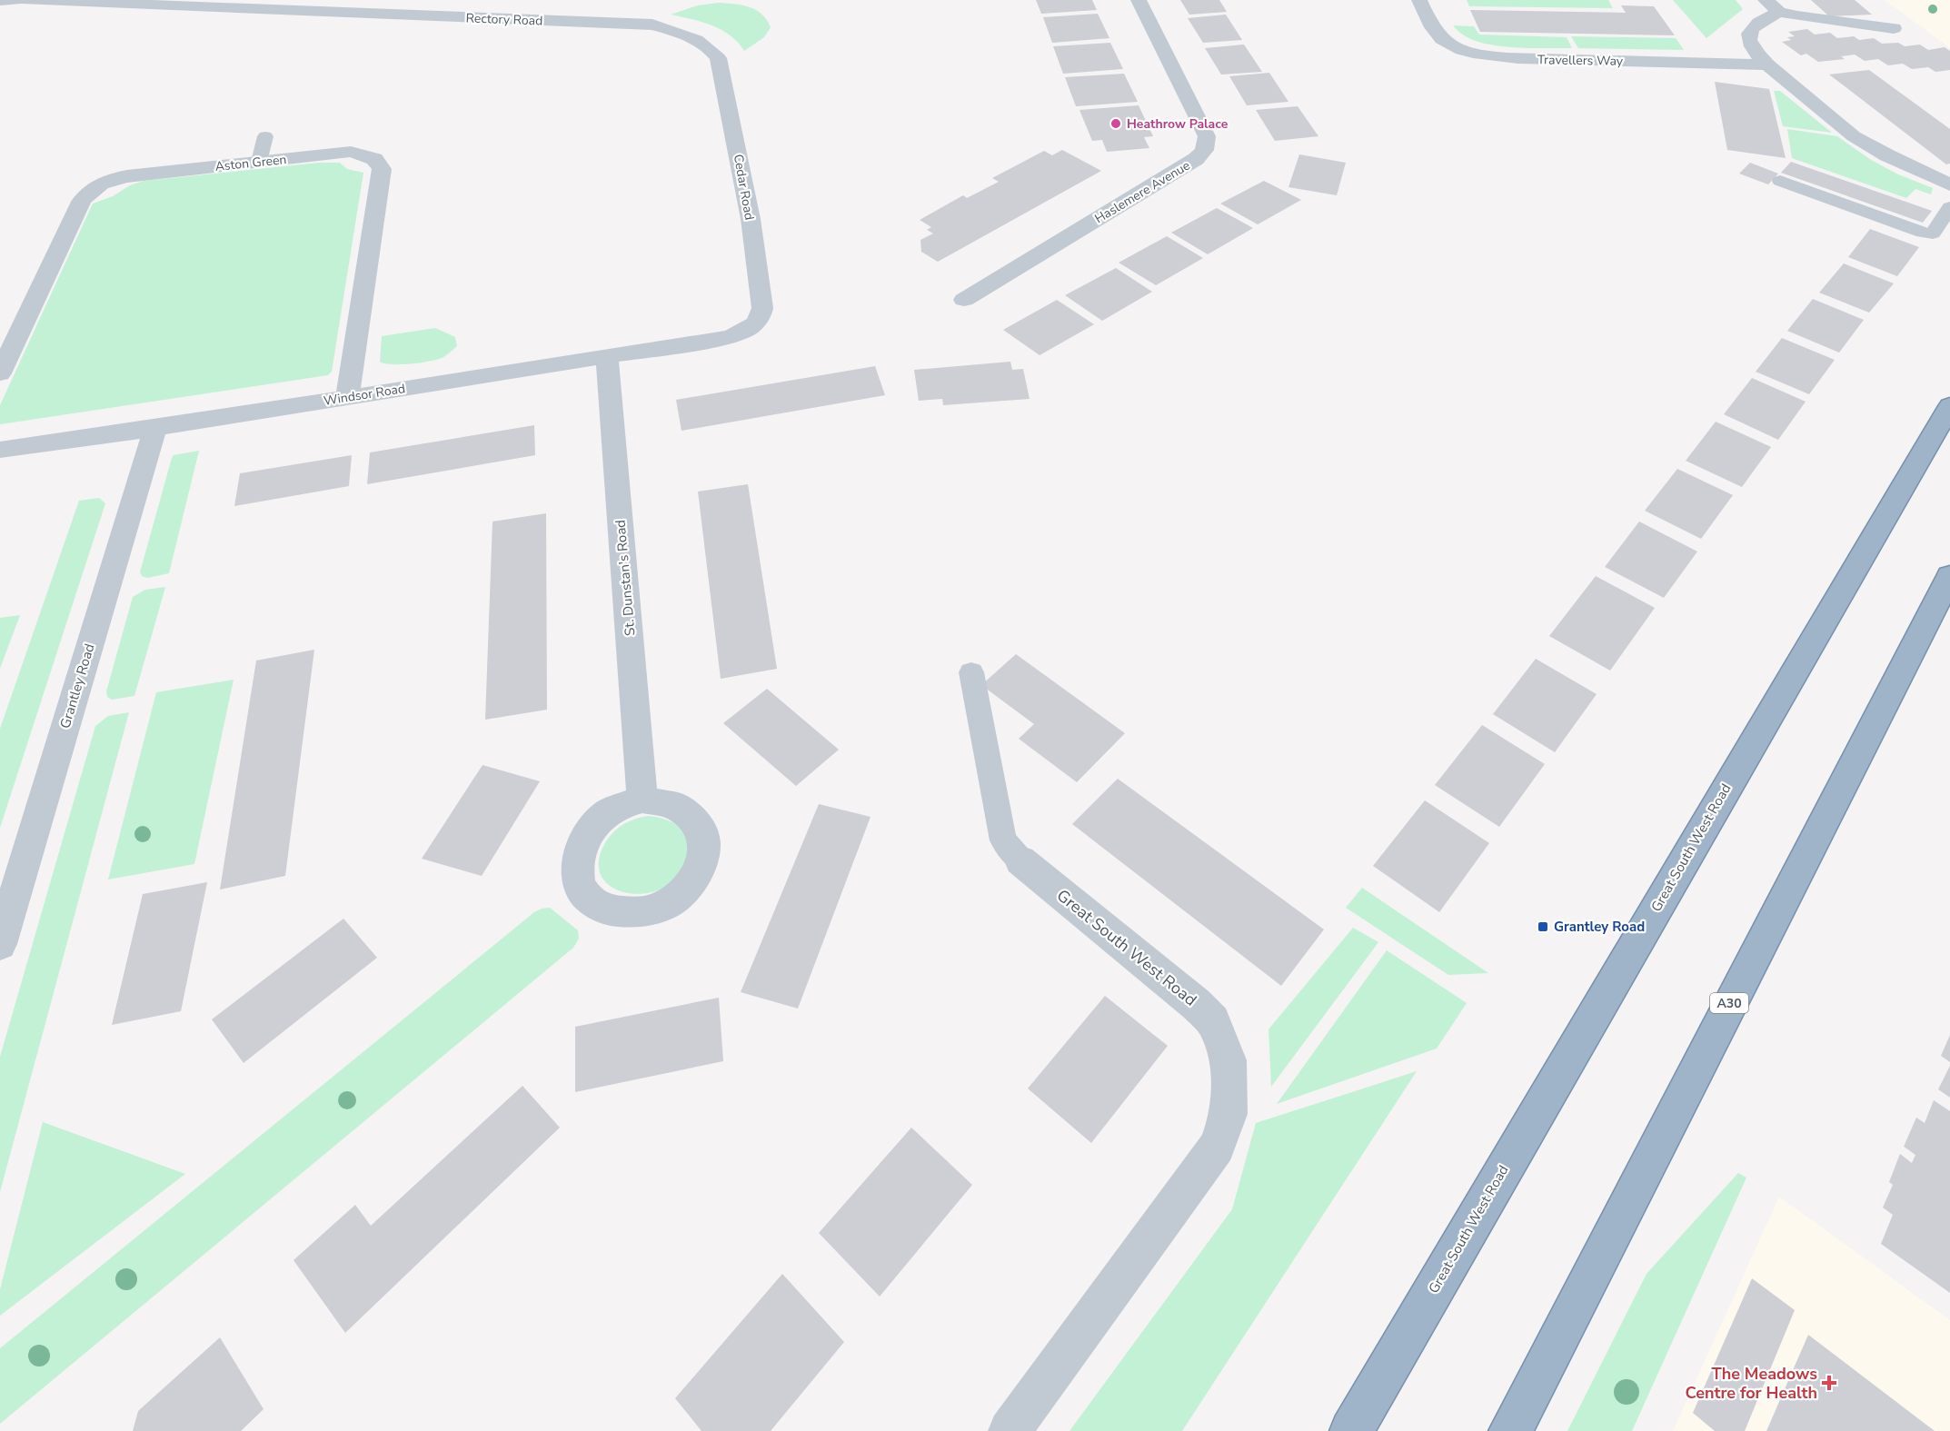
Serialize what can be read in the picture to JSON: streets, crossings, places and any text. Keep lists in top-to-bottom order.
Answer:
{
  "streets": {
    "highway": ["Great South West Road", "A30"],
    "street": [
      "Rectory Road",
      "Travellers Way",
      "Aston Green",
      "Cedar Road",
      "Haslemere Avenue",
      "Windsor Road",
      "St. Dunstan's Road",
      "Grantley Road"
    ]
  },
  "crossings": [
    ["Rectory Road", "Cedar Road"],
    ["Aston Green", "Windsor Road"],
    ["Cedar Road", "Windsor Road"],
    ["Windsor Road", "St. Dunstan's Road"],
    ["Windsor Road", "Grantley Road"]
  ],
  "places": {
    "other": ["Heathrow Palace"],
    "transit": ["Grantley Road"],
    "health": ["The Meadows Centre for Health"]
  }
}
